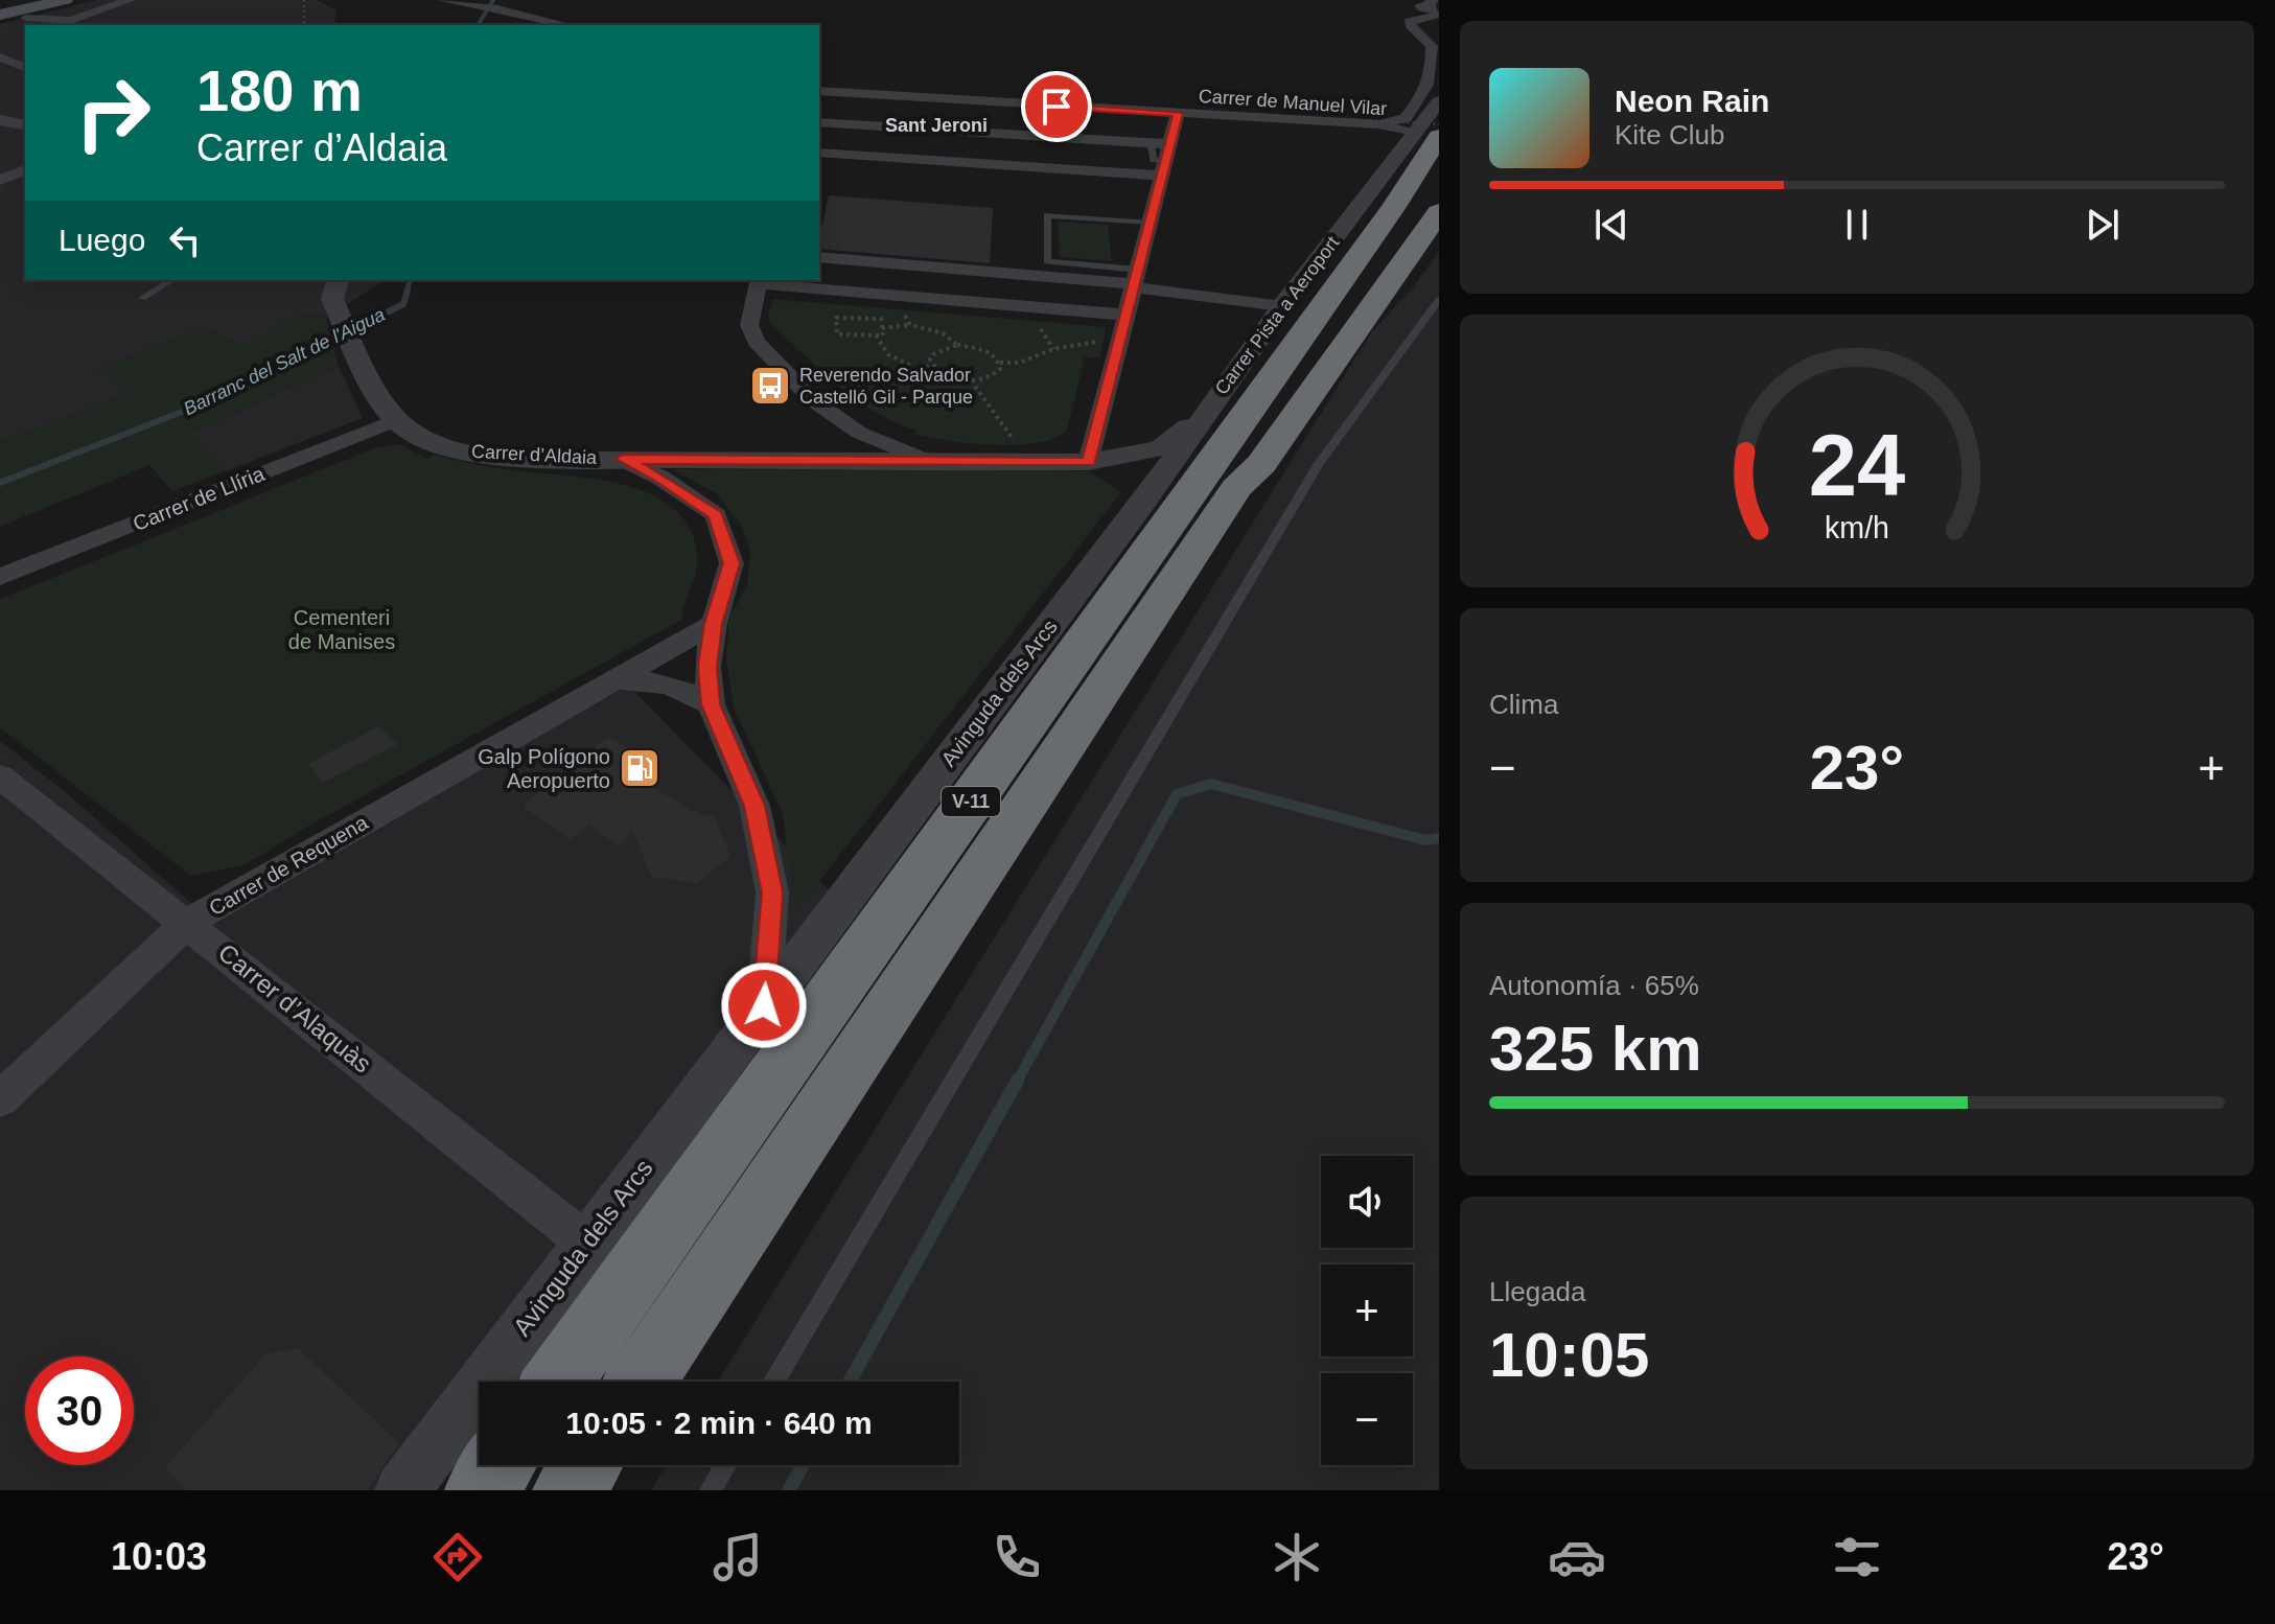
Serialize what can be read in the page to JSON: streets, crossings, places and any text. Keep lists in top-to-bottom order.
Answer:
{
  "streets": {
    "highway": ["V-11"],
    "street": [
      "Carrer de Manuel Vilar",
      "Carrer Pista a Aeroport",
      "Carrer d’Aldaia",
      "Carrer de Llíria",
      "Avinguda dels Arcs",
      "Carrer de Requena",
      "Carrer d’Alaquàs"
    ]
  },
  "crossings": [
    ["Carrer de Manuel Vilar", "Carrer Pista a Aeroport"],
    ["Carrer Pista a Aeroport", "Carrer d’Aldaia"],
    ["Carrer Pista a Aeroport", "Avinguda dels Arcs"],
    ["Carrer d’Aldaia", "Carrer de Llíria"],
    ["Carrer d’Aldaia", "Avinguda dels Arcs"],
    ["Avinguda dels Arcs", "Carrer d’Alaquàs"],
    ["Carrer de Requena", "Carrer d’Alaquàs"]
  ],
  "districts": ["Sant Jeroni"],
  "water": ["Barranc del Salt de l'Aigua"],
  "parks": ["Cementeri de Manises"],
  "places": {
    "bus stop": ["Reverendo Salvador Castelló Gil - Parque"],
    "fuel station": ["Galp Polígono Aeropuerto"]
  },
  "page": {
    "turn": ["180 m", "Carrer d’Aldaia"],
    "song": ["Neon Rain", "Kite Club"],
    "then": "Luego",
    "tile": [
      "Clima",
      ["Autonomía · 65%", "325 km"],
      ["Llegada", "10:05"]
    ],
    "heat": ["−", "23°", "+"],
    "map_buttons": ["+", "−"],
    "limit": "30",
    "trip": "10:05 · 2 min · 640 m",
    "tabs": ["10:03", "23°"],
    "gauge": ["24", "km/h"]
  }
}
